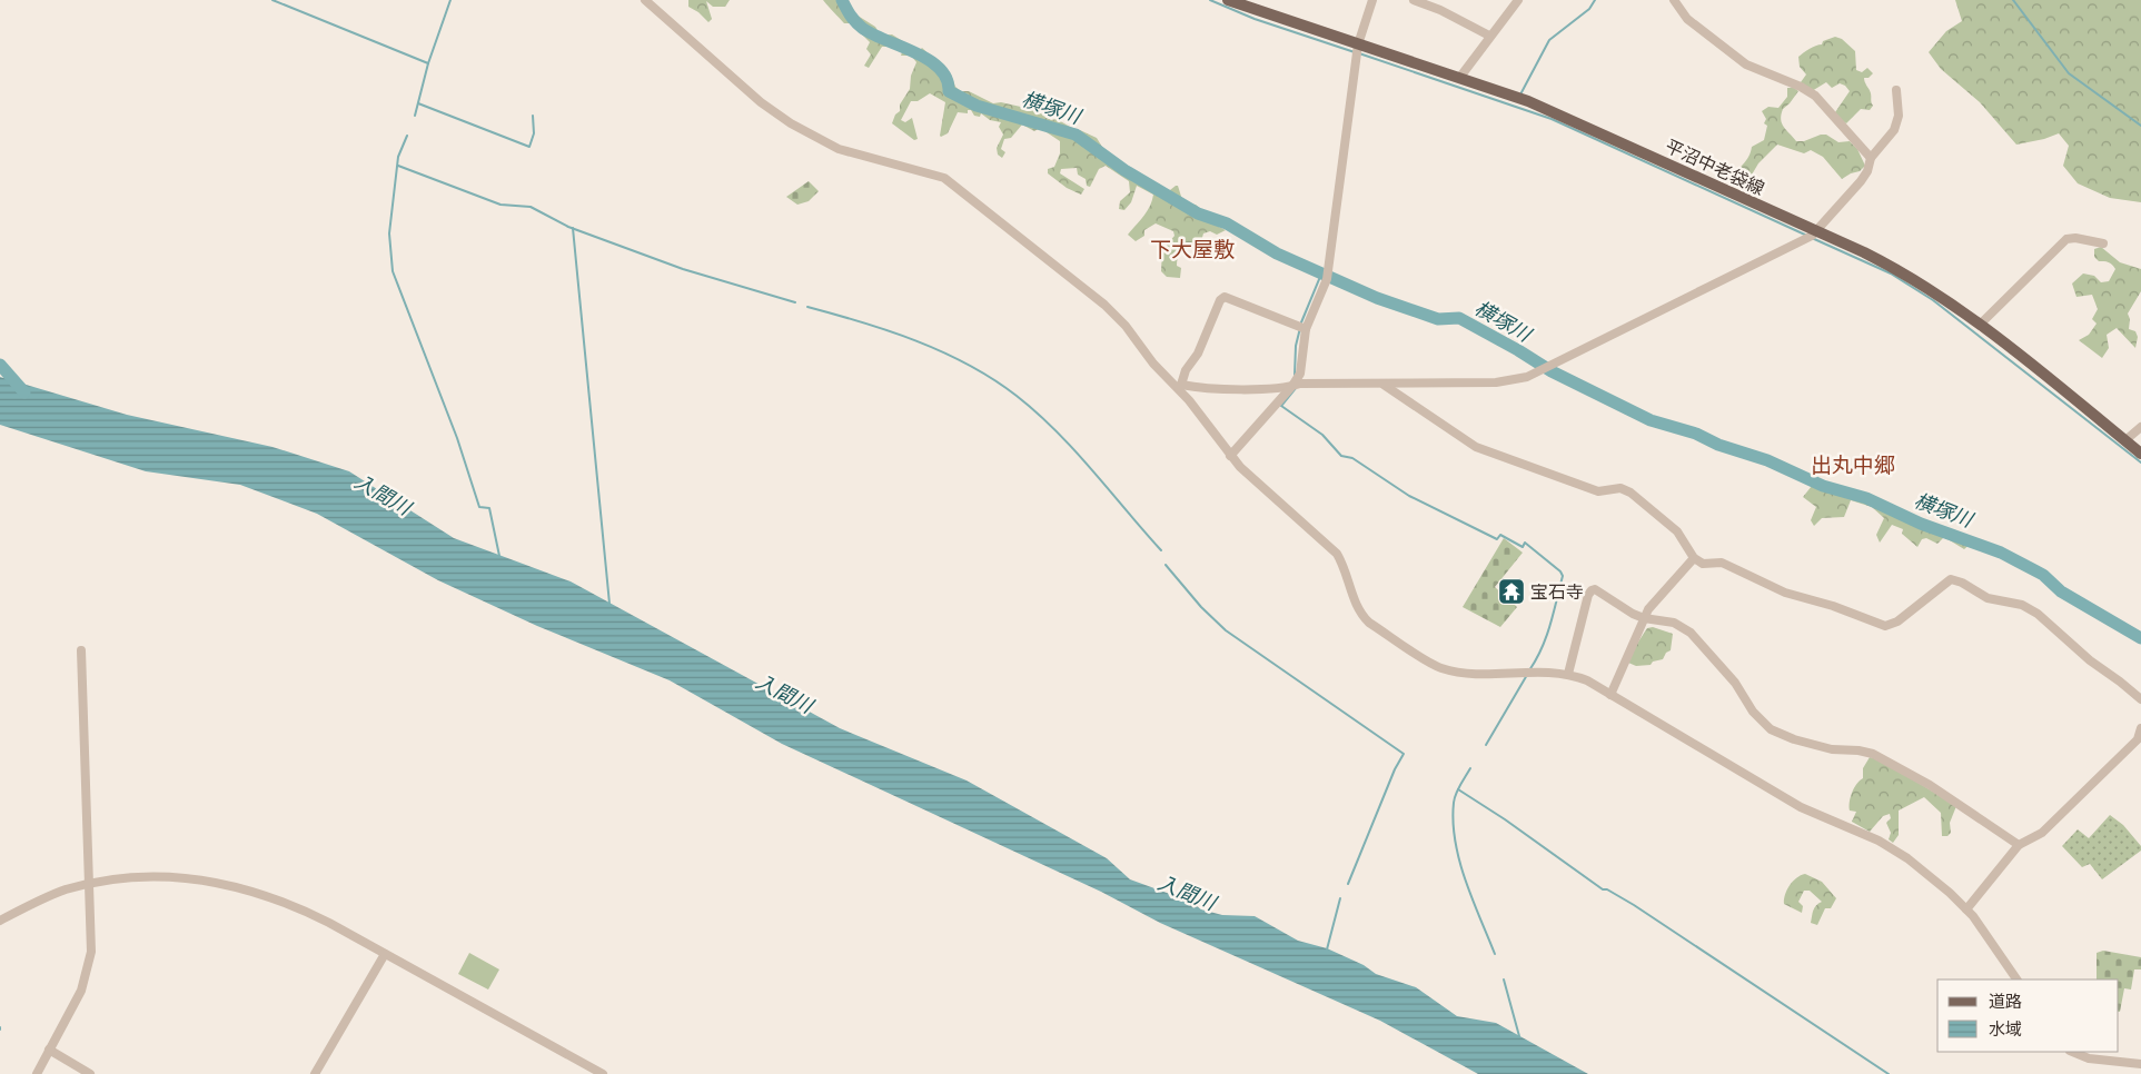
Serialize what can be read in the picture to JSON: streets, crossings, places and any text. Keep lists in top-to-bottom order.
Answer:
{
  "streets": {
    "main road": ["平沼中老袋線"]
  },
  "districts": ["下大屋敷", "出丸中郷"],
  "water": ["横塚川", "入間川"],
  "places": {
    "temple": ["宝石寺"]
  },
  "legend": ["道路", "水域"]
}
